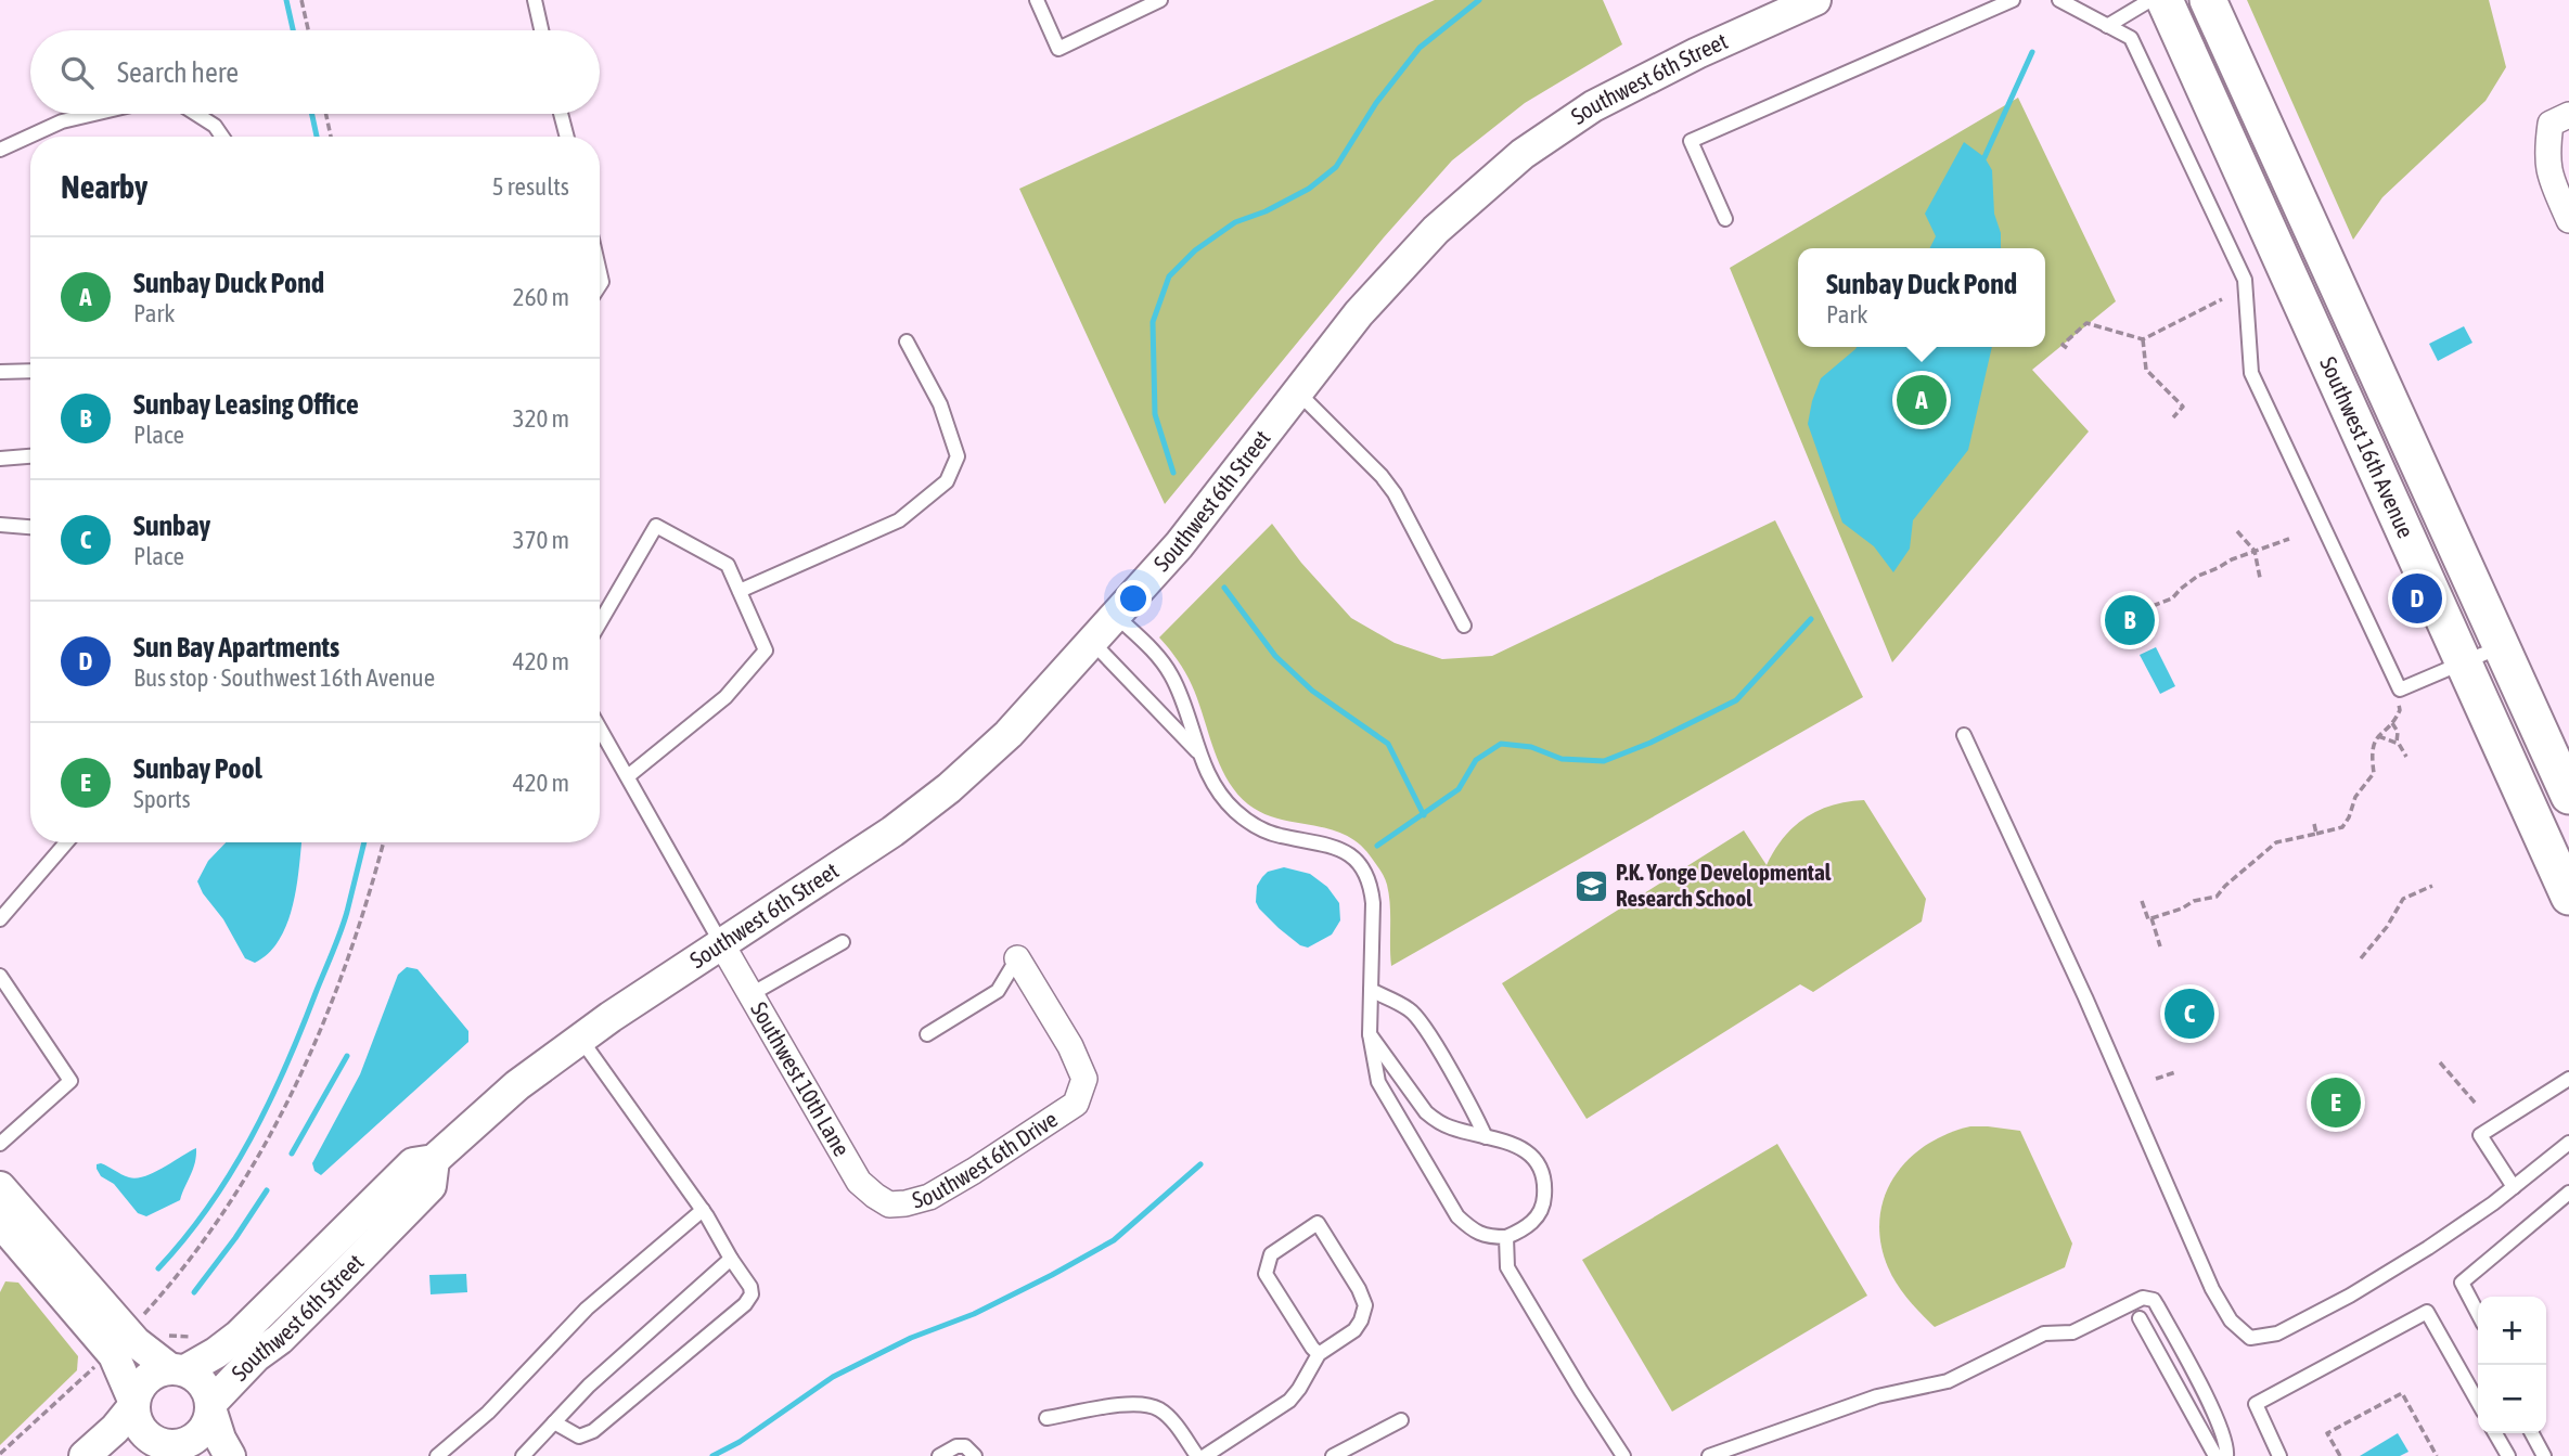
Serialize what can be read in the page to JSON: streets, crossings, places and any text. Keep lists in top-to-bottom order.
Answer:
{
  "streets": {
    "main road": ["Southwest 16th Avenue"],
    "street": ["Southwest 6th Street", "Southwest 10th Lane", "Southwest 6th Drive"]
  },
  "crossings": [
    ["Southwest 6th Street", "Southwest 10th Lane"],
    ["Southwest 10th Lane", "Southwest 6th Drive"]
  ],
  "places": {
    "school or university": ["P.K. Yonge Developmental Research School"]
  },
  "page": {
    "search": "Search here",
    "heading": ["Nearby", "5 results"],
    "list": [
      {
        "mark": "A",
        "name": "Sunbay Duck Pond",
        "note": "Park",
        "value": "260 m"
      },
      {
        "mark": "B",
        "name": "Sunbay Leasing Office",
        "note": "Place",
        "value": "320 m"
      },
      {
        "mark": "C",
        "name": "Sunbay",
        "note": "Place",
        "value": "370 m"
      },
      {
        "mark": "D",
        "name": "Sun Bay Apartments",
        "note": "Bus stop · Southwest 16th Avenue",
        "value": "420 m"
      },
      {
        "mark": "E",
        "name": "Sunbay Pool",
        "note": "Sports",
        "value": "420 m"
      }
    ],
    "popup": ["Sunbay Duck Pond", "Park"],
    "pins": [
      "A",
      "D",
      "B",
      "C",
      "E"
    ],
    "map_buttons": ["+", "−"]
  }
}
